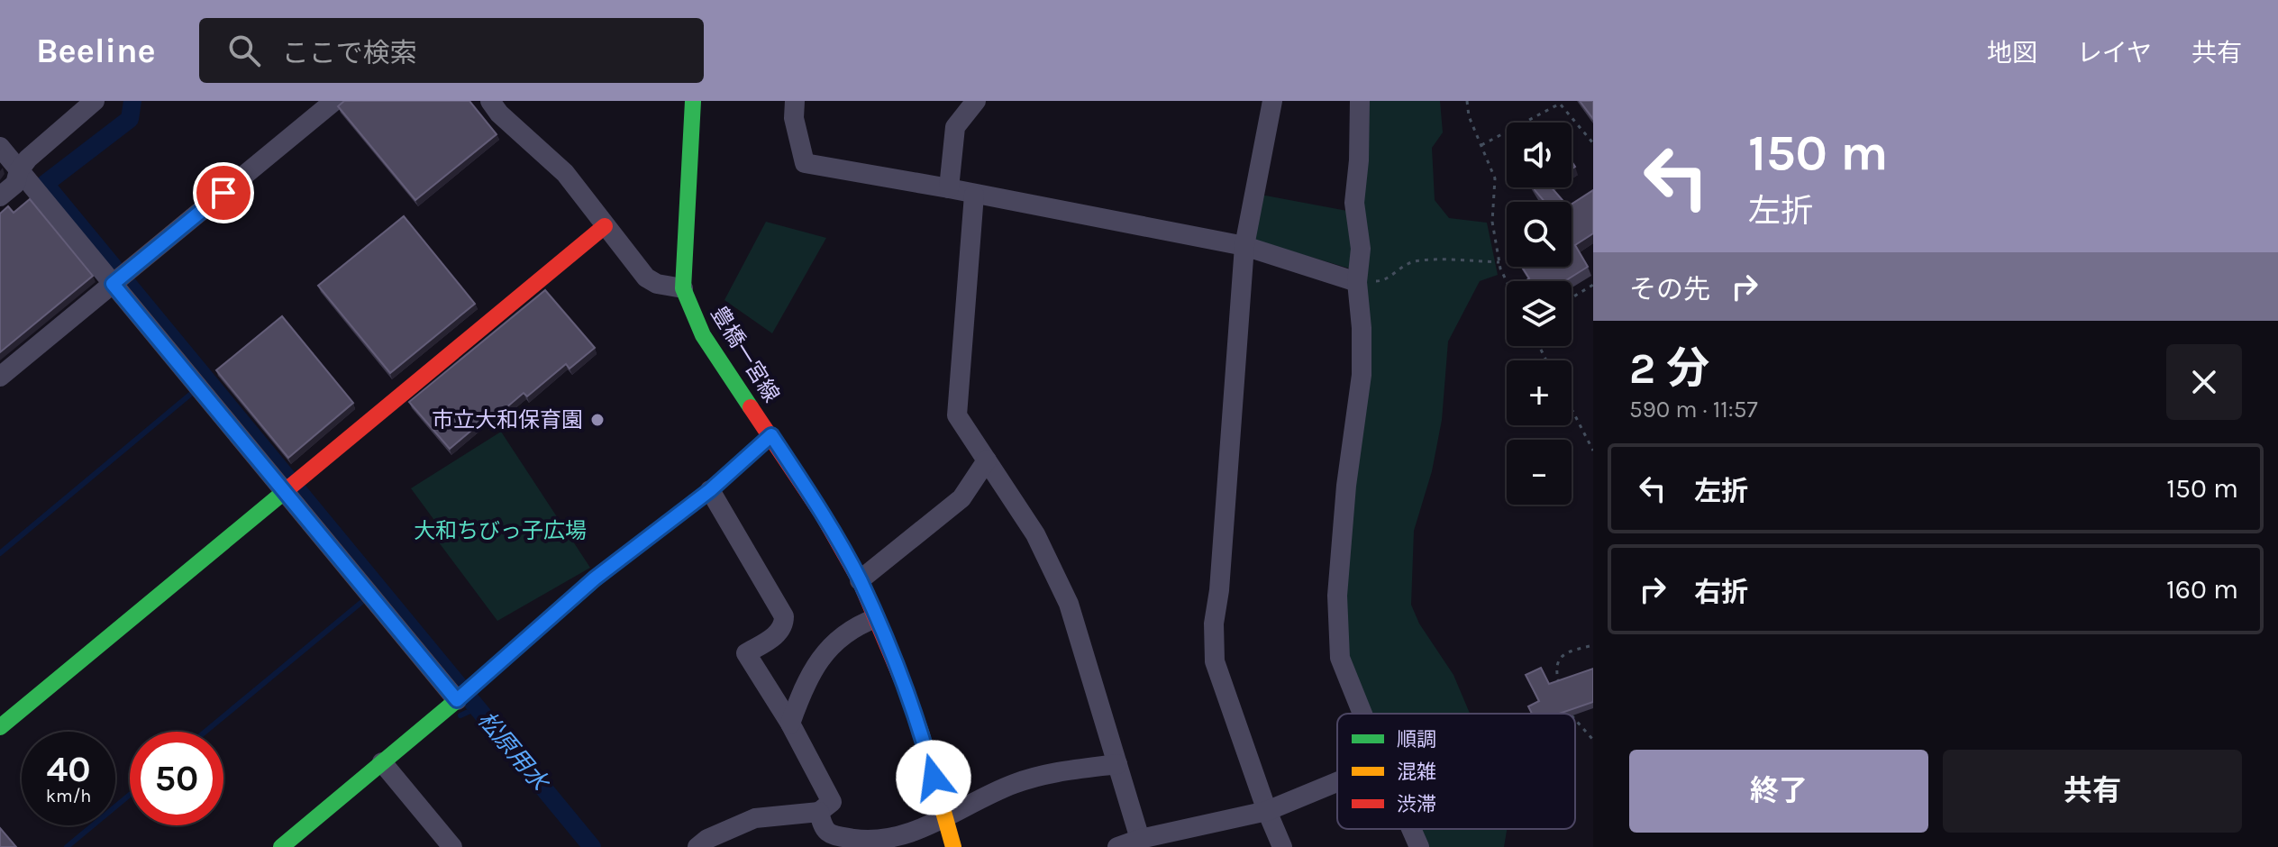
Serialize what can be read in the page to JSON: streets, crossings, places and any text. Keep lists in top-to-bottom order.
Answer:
{
  "streets": {
    "street": ["豊橋一宮線"]
  },
  "water": ["松原用水"],
  "parks": ["大和ちびっ子広場"],
  "places": ["市立大和保育園"],
  "legend": ["順調", "混雑", "渋滞"],
  "page": {
    "header": "Beeline",
    "search": "ここで検索",
    "nav": ["地図", "レイヤ", "共有"],
    "turn": ["150 m", "左折"],
    "map_buttons": ["+", "−"],
    "then": "その先",
    "heading": ["2 分", "590 m · 11:57"],
    "list": [
      {
        "name": "左折",
        "value": "150 m"
      },
      {
        "name": "右折",
        "value": "160 m"
      }
    ],
    "speed": "40 km/h",
    "limit": "50",
    "buttons": ["終了", "共有"]
  }
}
